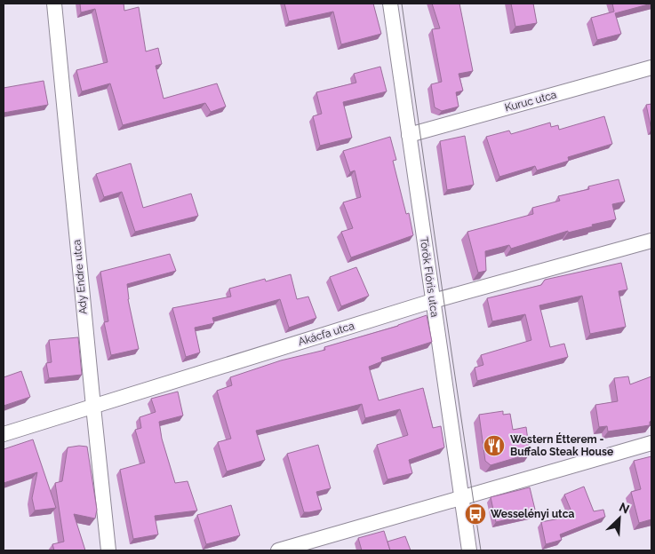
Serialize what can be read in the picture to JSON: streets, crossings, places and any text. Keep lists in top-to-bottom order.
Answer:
{
  "streets": {
    "street": [
      "Kuruc utca",
      "Ady Endre utca",
      "Török Flóris utca",
      "Akácfa utca"
    ]
  },
  "crossings": [
    ["Kuruc utca", "Török Flóris utca"],
    ["Ady Endre utca", "Akácfa utca"],
    ["Török Flóris utca", "Akácfa utca"]
  ],
  "places": {
    "restaurant": ["Western Étterem - Buffalo Steak House"],
    "bus stop": ["Wesselényi utca"]
  },
  "north": "top right"
}
